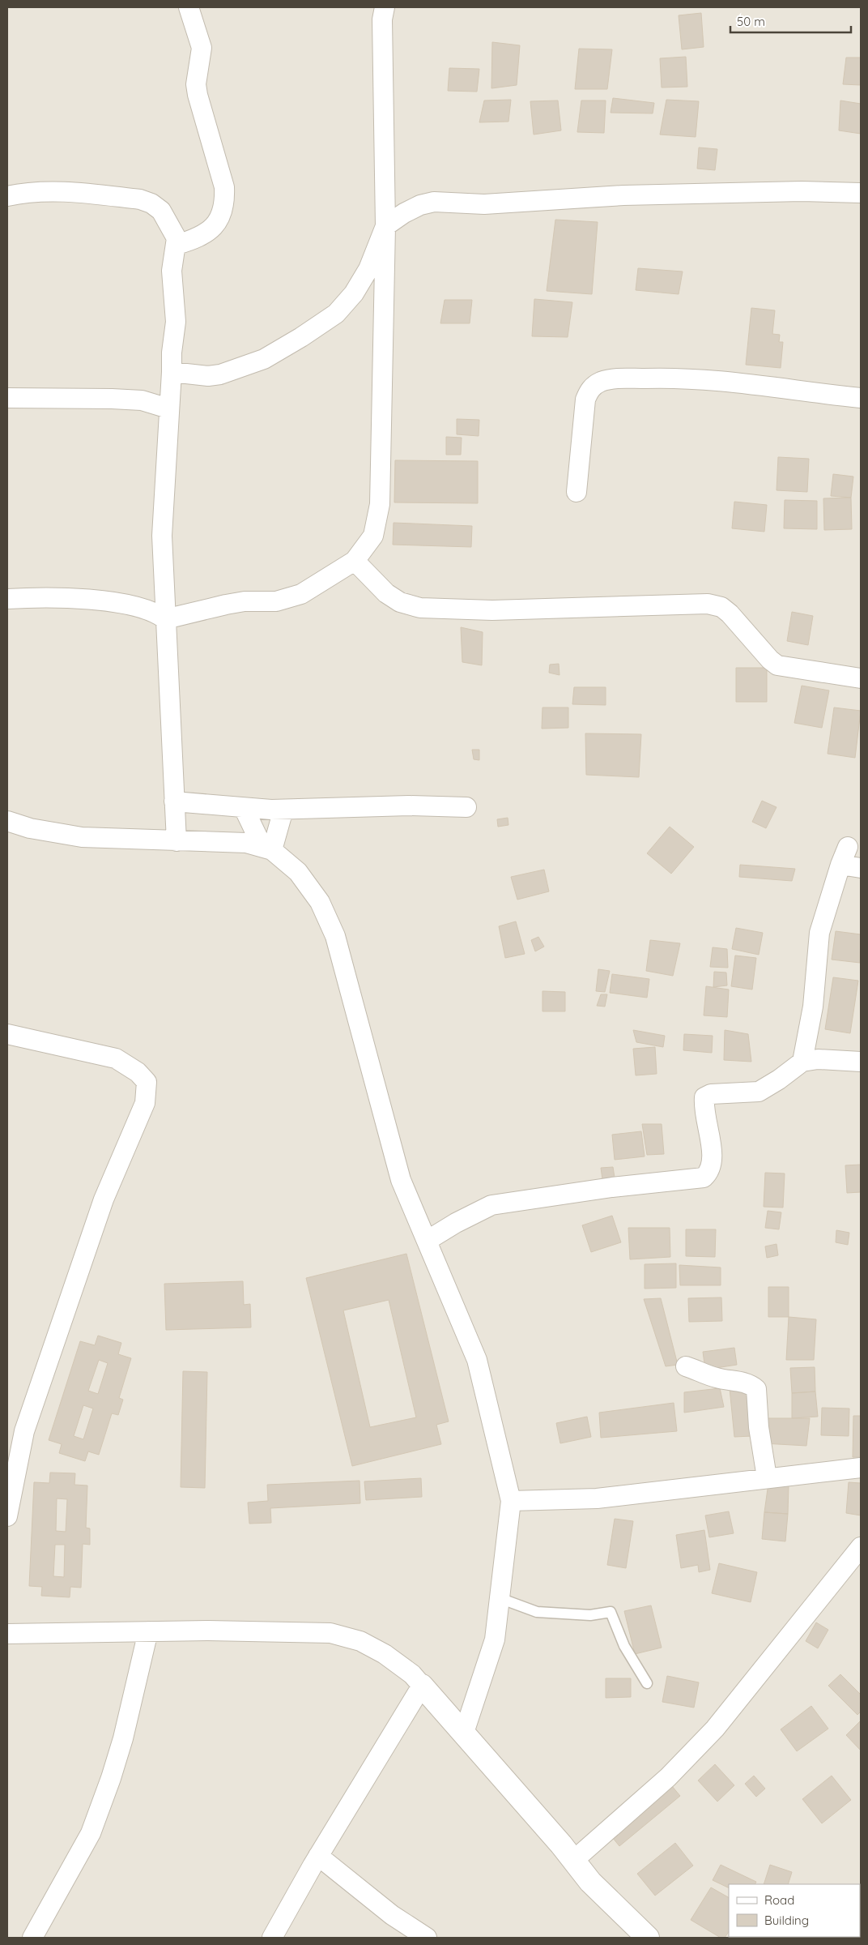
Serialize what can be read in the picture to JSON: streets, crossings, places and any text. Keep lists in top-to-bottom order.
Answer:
{
  "legend": ["Road", "Building"],
  "scale_bar": "50 m"
}
